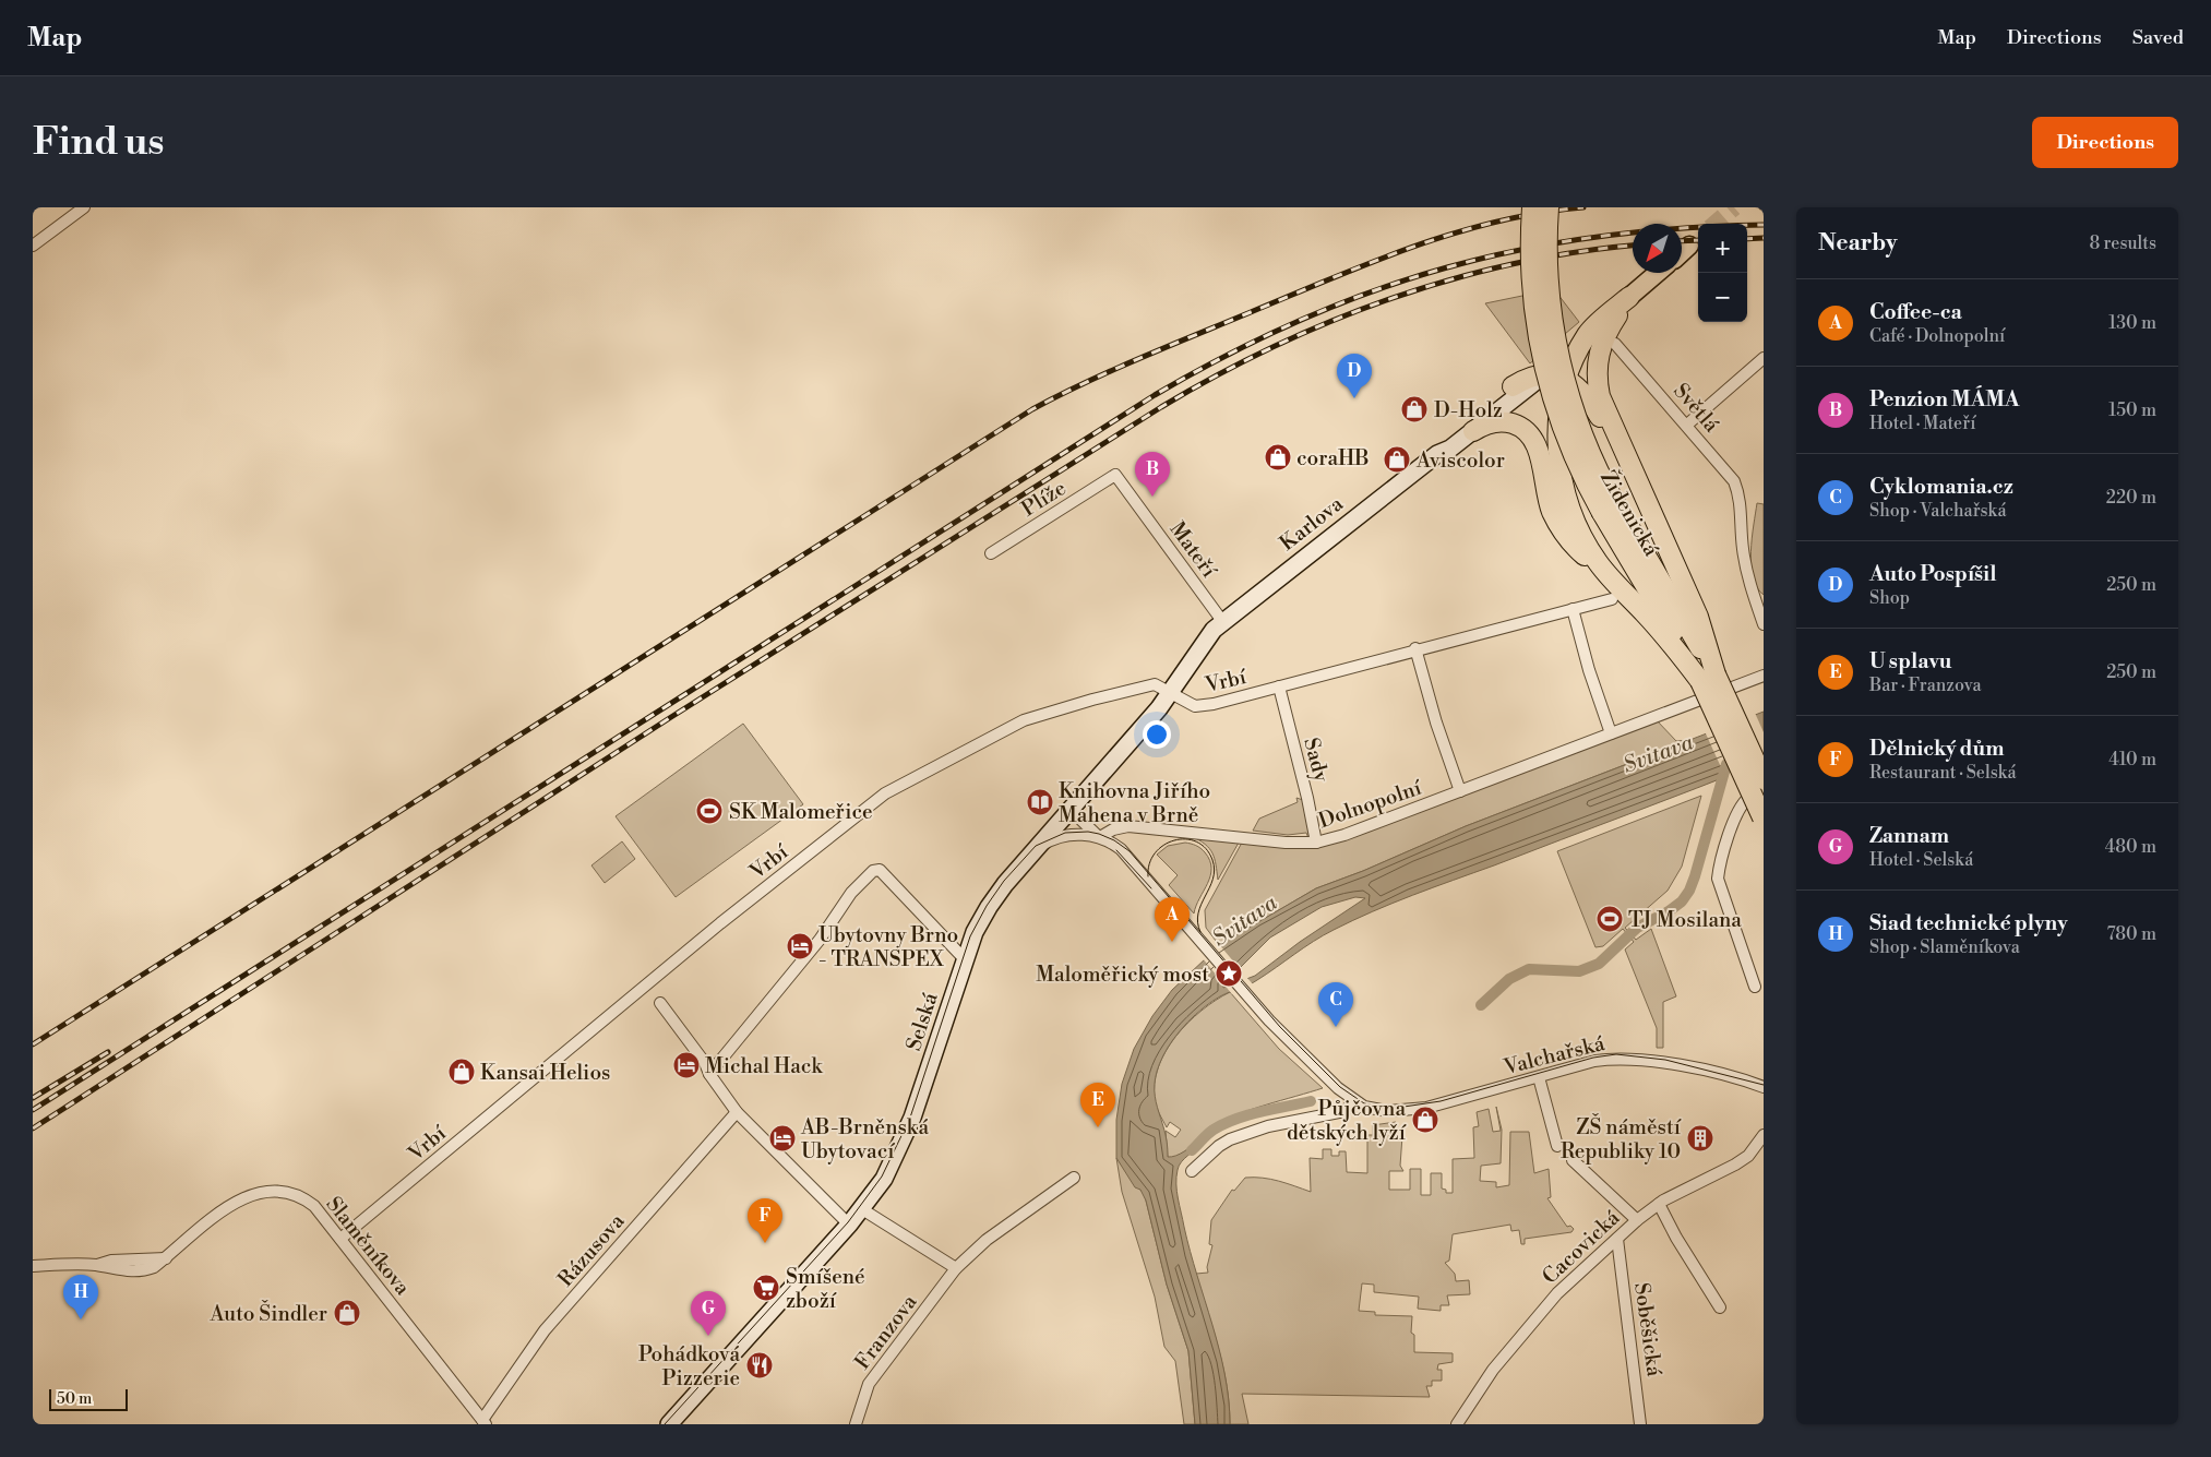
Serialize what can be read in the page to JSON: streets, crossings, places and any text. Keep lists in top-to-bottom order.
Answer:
{
  "streets": {
    "highway": ["Židenická", "Karlova"],
    "main road": ["Selská"],
    "street": [
      "Světlá",
      "Plíže",
      "Mateří",
      "Vrbí",
      "Sady",
      "Dolnopolní",
      "Valchařská",
      "Slaměníkova",
      "Cacovická",
      "Rázusova",
      "Soběšická",
      "Franzova"
    ]
  },
  "crossings": [
    ["Plíže", "Mateří"],
    ["Karlova", "Mateří"],
    ["Karlova", "Selská"],
    ["Mateří", "Selská"],
    ["Vrbí", "Sady"],
    ["Vrbí", "Selská"],
    ["Vrbí", "Slaměníkova"],
    ["Sady", "Dolnopolní"],
    ["Dolnopolní", "Selská"],
    ["Dolnopolní", "Valchařská"],
    ["Slaměníkova", "Rázusova"],
    ["Cacovická", "Soběšická"]
  ],
  "water": ["Svitava"],
  "places": {
    "shop": [
      "D-Holz",
      "coraHB",
      "Aviscolor",
      "Kansai Helios",
      "Půjčovna dětských lyží",
      "Auto Šindler"
    ],
    "library": ["Knihovna Jiřího Mahena v Brně"],
    "sports": ["SK Malomeřice", "TJ Mosilana"],
    "hotel": ["Ubytovny Brno - TRANSPEX", "Michal Hack", "AB-Brněnská Ubytovací"],
    "place": ["Maloměřický most"],
    "building": ["ZŠ náměstí Republiky 10"],
    "supermarket": ["Smíšené zboží"],
    "restaurant": ["Pohádková Pizzerie"]
  },
  "scale_bar": "50 m",
  "north": "bottom left",
  "page": {
    "header": "Map",
    "nav": ["Map", "Directions", "Saved"],
    "buttons": "Directions",
    "title": "Find us",
    "heading": ["Nearby", "8 results"],
    "map_buttons": ["+", "−"],
    "list": [
      {
        "mark": "A",
        "name": "Coffee-ca",
        "note": "Café · Dolnopolní",
        "value": "130 m"
      },
      {
        "mark": "B",
        "name": "Penzion MÁMA",
        "note": "Hotel · Mateří",
        "value": "150 m"
      },
      {
        "mark": "C",
        "name": "Cyklomania.cz",
        "note": "Shop · Valchařská",
        "value": "220 m"
      },
      {
        "mark": "D",
        "name": "Auto Pospíšil",
        "note": "Shop",
        "value": "250 m"
      },
      {
        "mark": "E",
        "name": "U splavu",
        "note": "Bar · Franzova",
        "value": "250 m"
      },
      {
        "mark": "F",
        "name": "Dělnický dům",
        "note": "Restaurant · Selská",
        "value": "410 m"
      },
      {
        "mark": "G",
        "name": "Zannam",
        "note": "Hotel · Selská",
        "value": "480 m"
      },
      {
        "mark": "H",
        "name": "Siad technické plyny",
        "note": "Shop · Slaměníkova",
        "value": "780 m"
      }
    ],
    "pins": [
      "D",
      "B",
      "A",
      "C",
      "E",
      "F",
      "H",
      "G"
    ],
    "scale": "50 m"
  }
}
